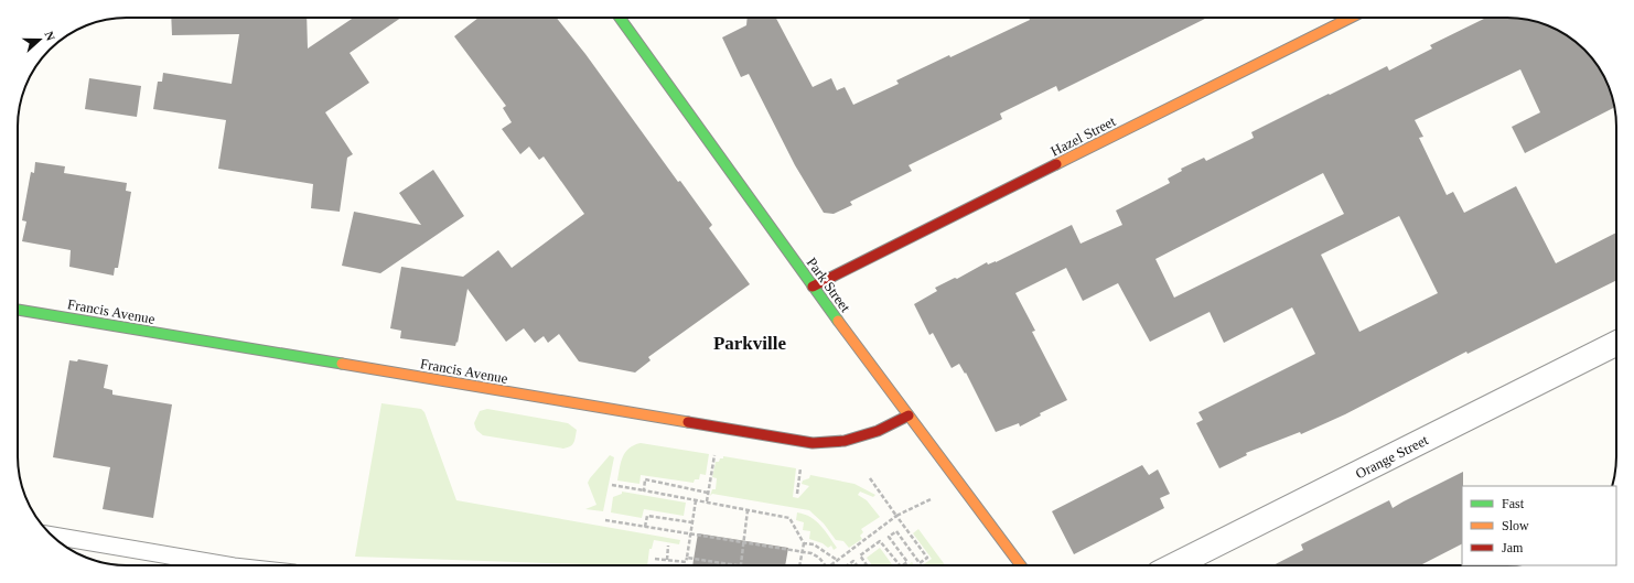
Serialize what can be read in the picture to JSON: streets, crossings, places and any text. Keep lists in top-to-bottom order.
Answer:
{
  "streets": {
    "street": [
      "Hazel Street",
      "Park Street",
      "Francis Avenue",
      "Orange Street"
    ]
  },
  "crossings": [
    ["Hazel Street", "Park Street"],
    ["Park Street", "Francis Avenue"]
  ],
  "districts": ["Parkville"],
  "legend": ["Fast", "Slow", "Jam"],
  "north": "right"
}
